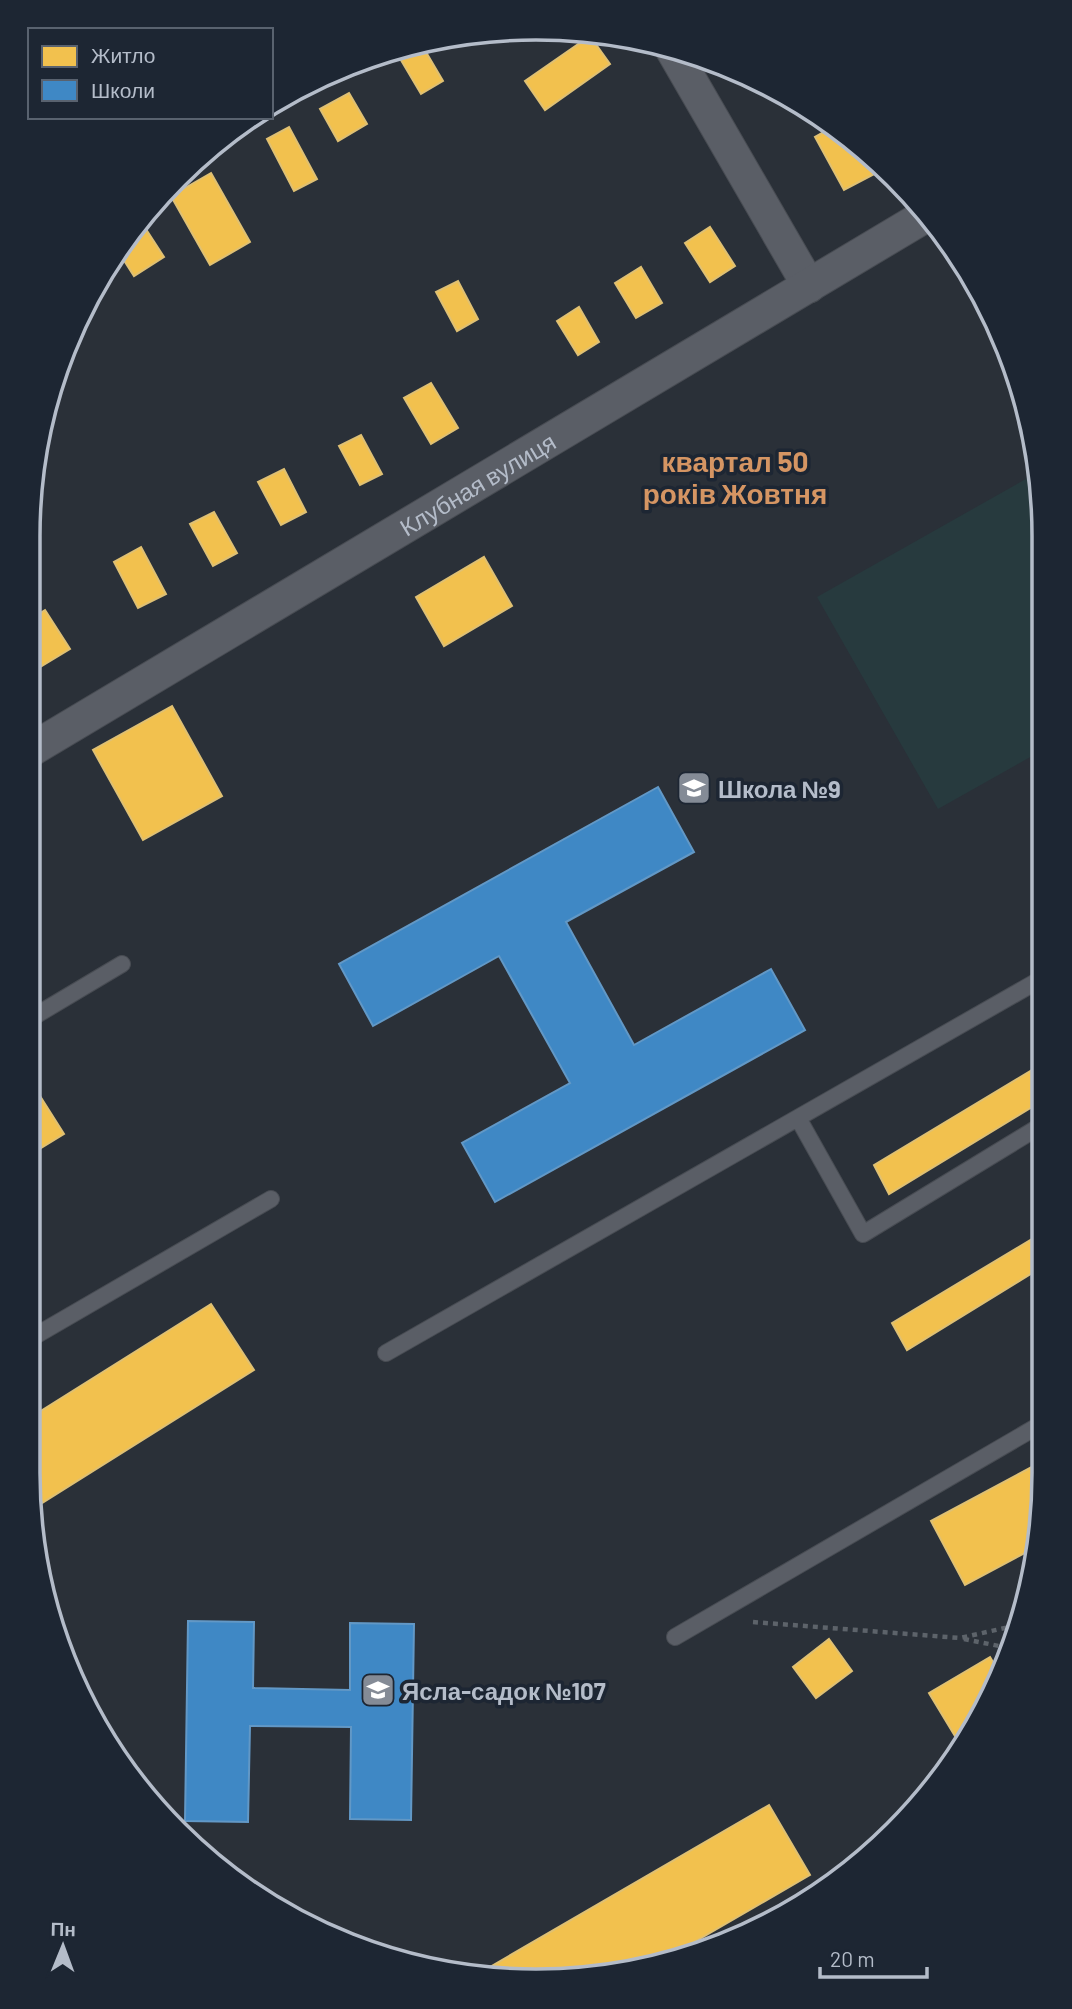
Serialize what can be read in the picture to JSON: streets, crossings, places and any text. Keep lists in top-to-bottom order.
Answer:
{
  "streets": {
    "street": ["Клубная вулиця"]
  },
  "districts": ["квартал 50 років Жовтня"],
  "places": {
    "school or university": ["Школа №9", "Ясла-садок №107"]
  },
  "legend": ["Житло", "Школи"],
  "scale_bar": "20 m",
  "north": "top"
}
